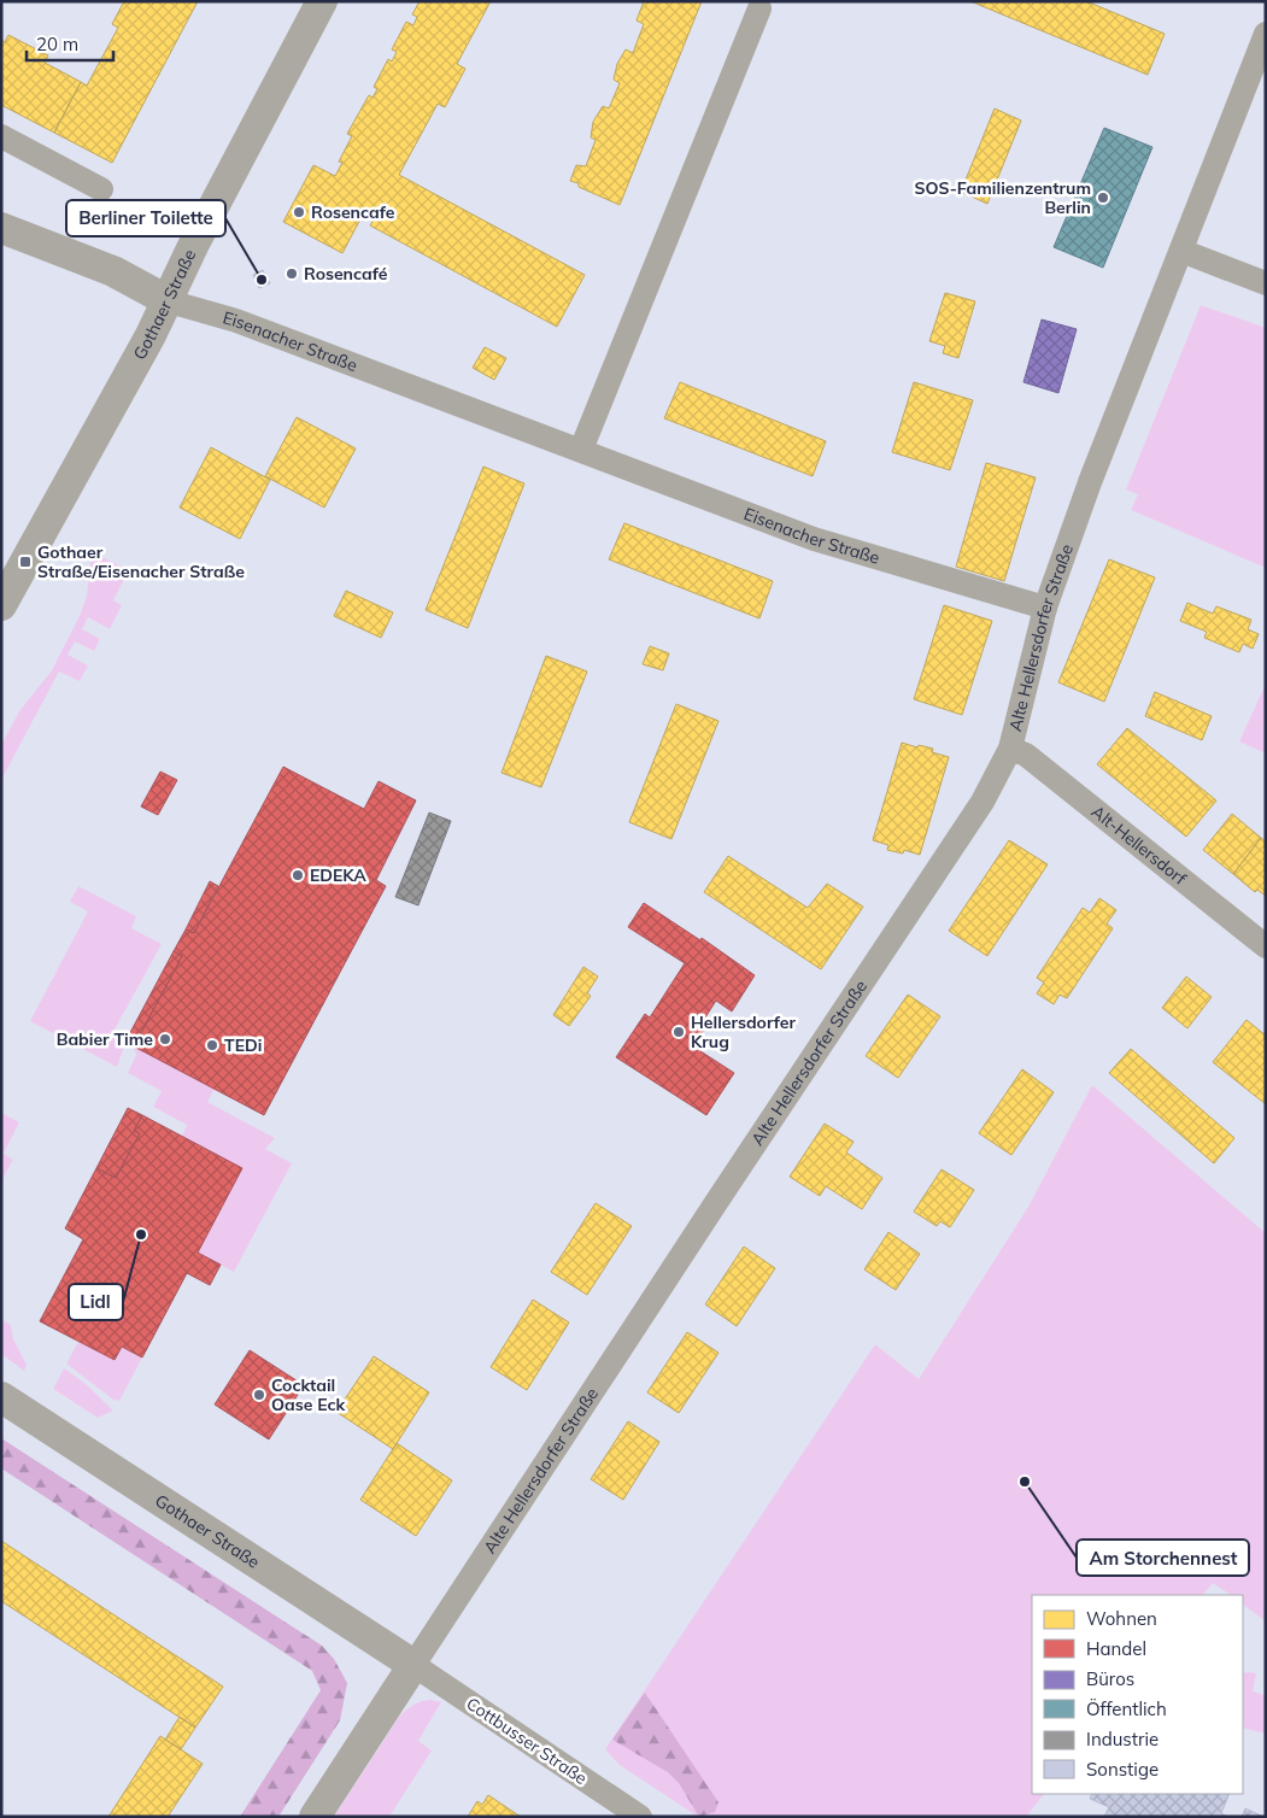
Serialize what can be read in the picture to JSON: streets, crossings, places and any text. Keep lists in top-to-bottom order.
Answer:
{
  "streets": {
    "street": [
      "Gothaer Straße",
      "Eisenacher Straße",
      "Alte Hellersdorfer Straße",
      "Alt-Hellersdorf",
      "Cottbusser Straße"
    ]
  },
  "crossings": [
    ["Gothaer Straße", "Eisenacher Straße"],
    ["Gothaer Straße", "Alte Hellersdorfer Straße"],
    ["Gothaer Straße", "Cottbusser Straße"],
    ["Eisenacher Straße", "Alte Hellersdorfer Straße"],
    ["Alte Hellersdorfer Straße", "Alt-Hellersdorf"],
    ["Alte Hellersdorfer Straße", "Cottbusser Straße"]
  ],
  "places": {
    "other": [
      "SOS-Familienzentrum Berlin",
      "Rosencafe",
      "Rosencafé",
      "Berliner Toilette",
      "EDEKA",
      "Hellersdorfer Krug",
      "Babier Time",
      "TEDi",
      "Lidl",
      "Cocktail Oase Eck",
      "Am Storchennest"
    ],
    "transit": ["Gothaer Straße/Eisenacher Straße"]
  },
  "legend": [
    "Wohnen",
    "Handel",
    "Büros",
    "Öffentlich",
    "Industrie",
    "Sonstige"
  ],
  "scale_bar": "20 m"
}
